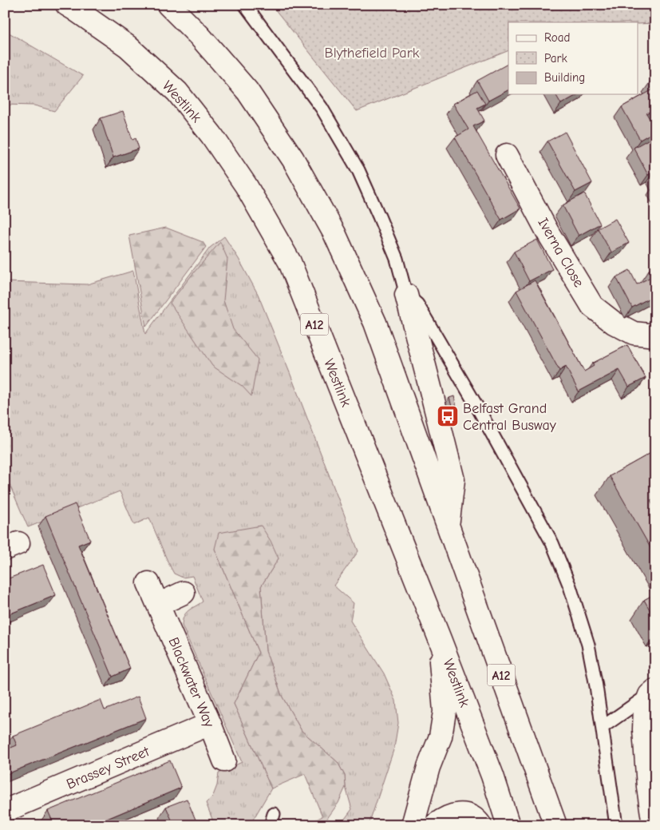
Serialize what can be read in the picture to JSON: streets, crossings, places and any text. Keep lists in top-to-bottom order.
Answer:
{
  "streets": {
    "main road": [
      "Westlink",
      "Iverna Close",
      "A12",
      "Blackwater Way",
      "Brassey Street"
    ]
  },
  "crossings": [
    ["Blackwater Way", "Brassey Street"]
  ],
  "parks": ["Blythefield Park"],
  "places": {
    "bus stop": ["Belfast Grand Central Busway"]
  },
  "legend": ["Road", "Park", "Building"]
}
